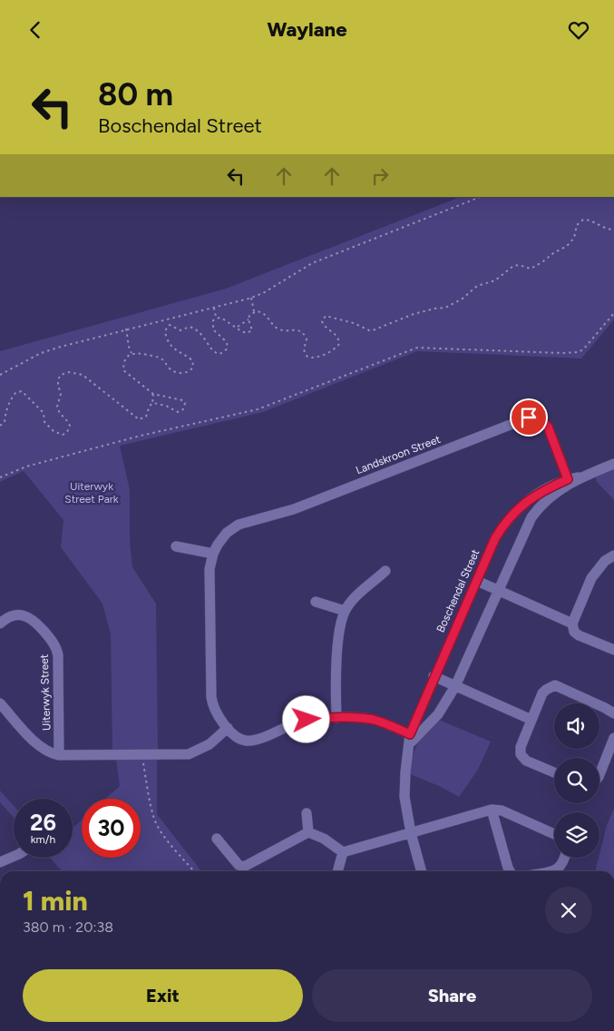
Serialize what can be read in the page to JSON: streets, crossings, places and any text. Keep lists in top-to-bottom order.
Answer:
{
  "streets": {
    "street": ["Landskroon Street", "Boschendal Street", "Uiterwyk Street"]
  },
  "crossings": [
    ["Landskroon Street", "Boschendal Street"],
    ["Landskroon Street", "Uiterwyk Street"]
  ],
  "parks": ["Uiterwyk Street Park"],
  "page": {
    "header": "Waylane",
    "turn": ["80 m", "Boschendal Street"],
    "speed": "26 km/h",
    "limit": "30",
    "heading": ["1 min", "380 m · 20:38"],
    "buttons": ["Exit", "Share"]
  }
}
